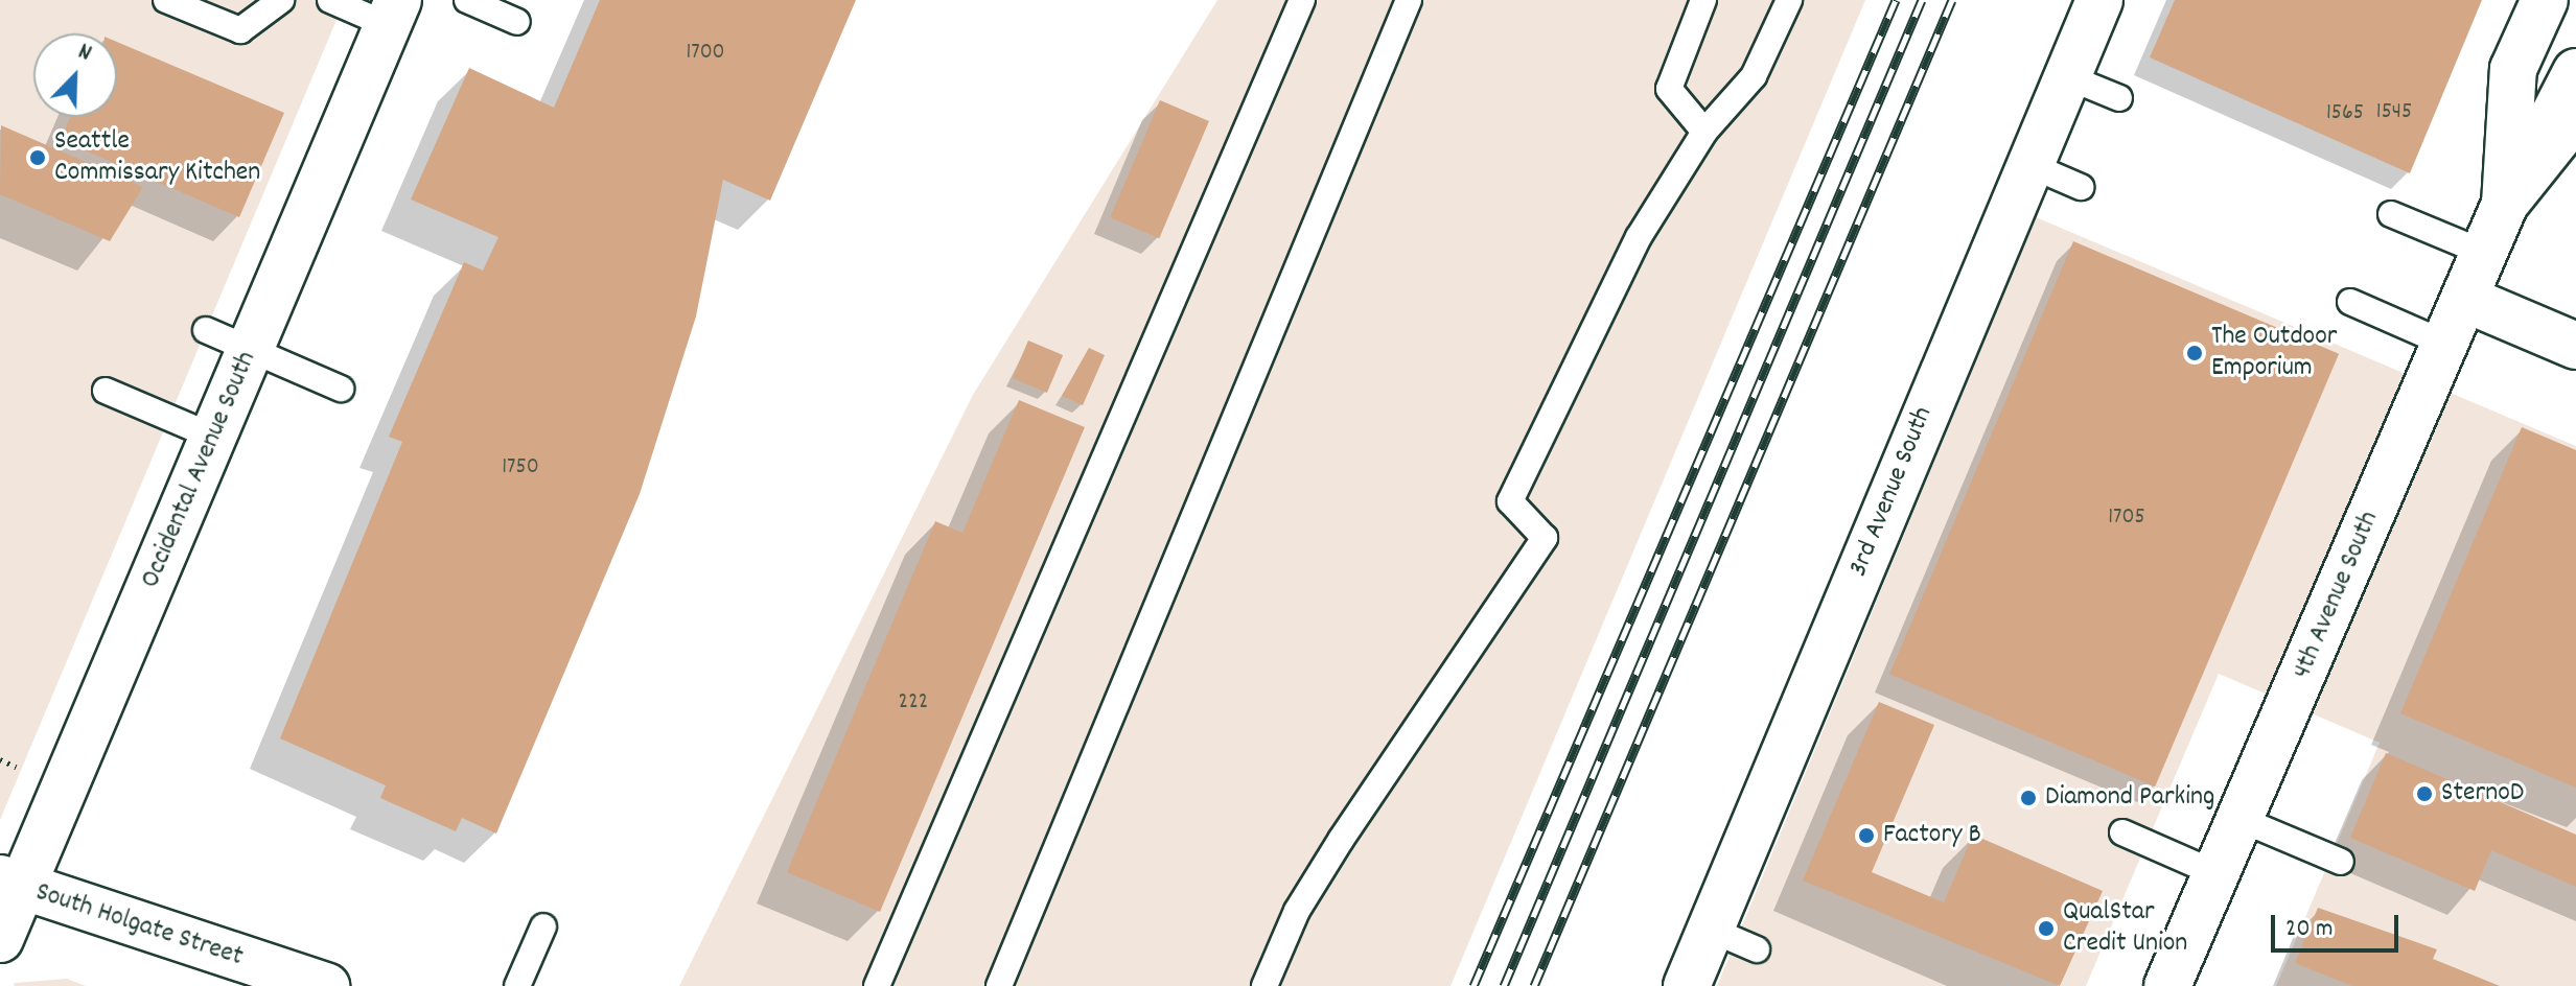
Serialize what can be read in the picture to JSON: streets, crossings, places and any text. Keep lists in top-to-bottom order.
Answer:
{
  "streets": {
    "street": [
      "Occidental Avenue South",
      "3rd Avenue South",
      "4th Avenue South",
      "South Holgate Street"
    ]
  },
  "crossings": [
    ["Occidental Avenue South", "South Holgate Street"]
  ],
  "places": [
    "Seattle Commissary Kitchen",
    "The Outdoor Emporium",
    "SternoD",
    "Diamond Parking",
    "Factory B",
    "QualStar Credit Union"
  ],
  "house_numbers": [
    "1700",
    "1545",
    "1565",
    "1750",
    "1705",
    "222"
  ],
  "scale_bar": "20 m",
  "north": "top right"
}
